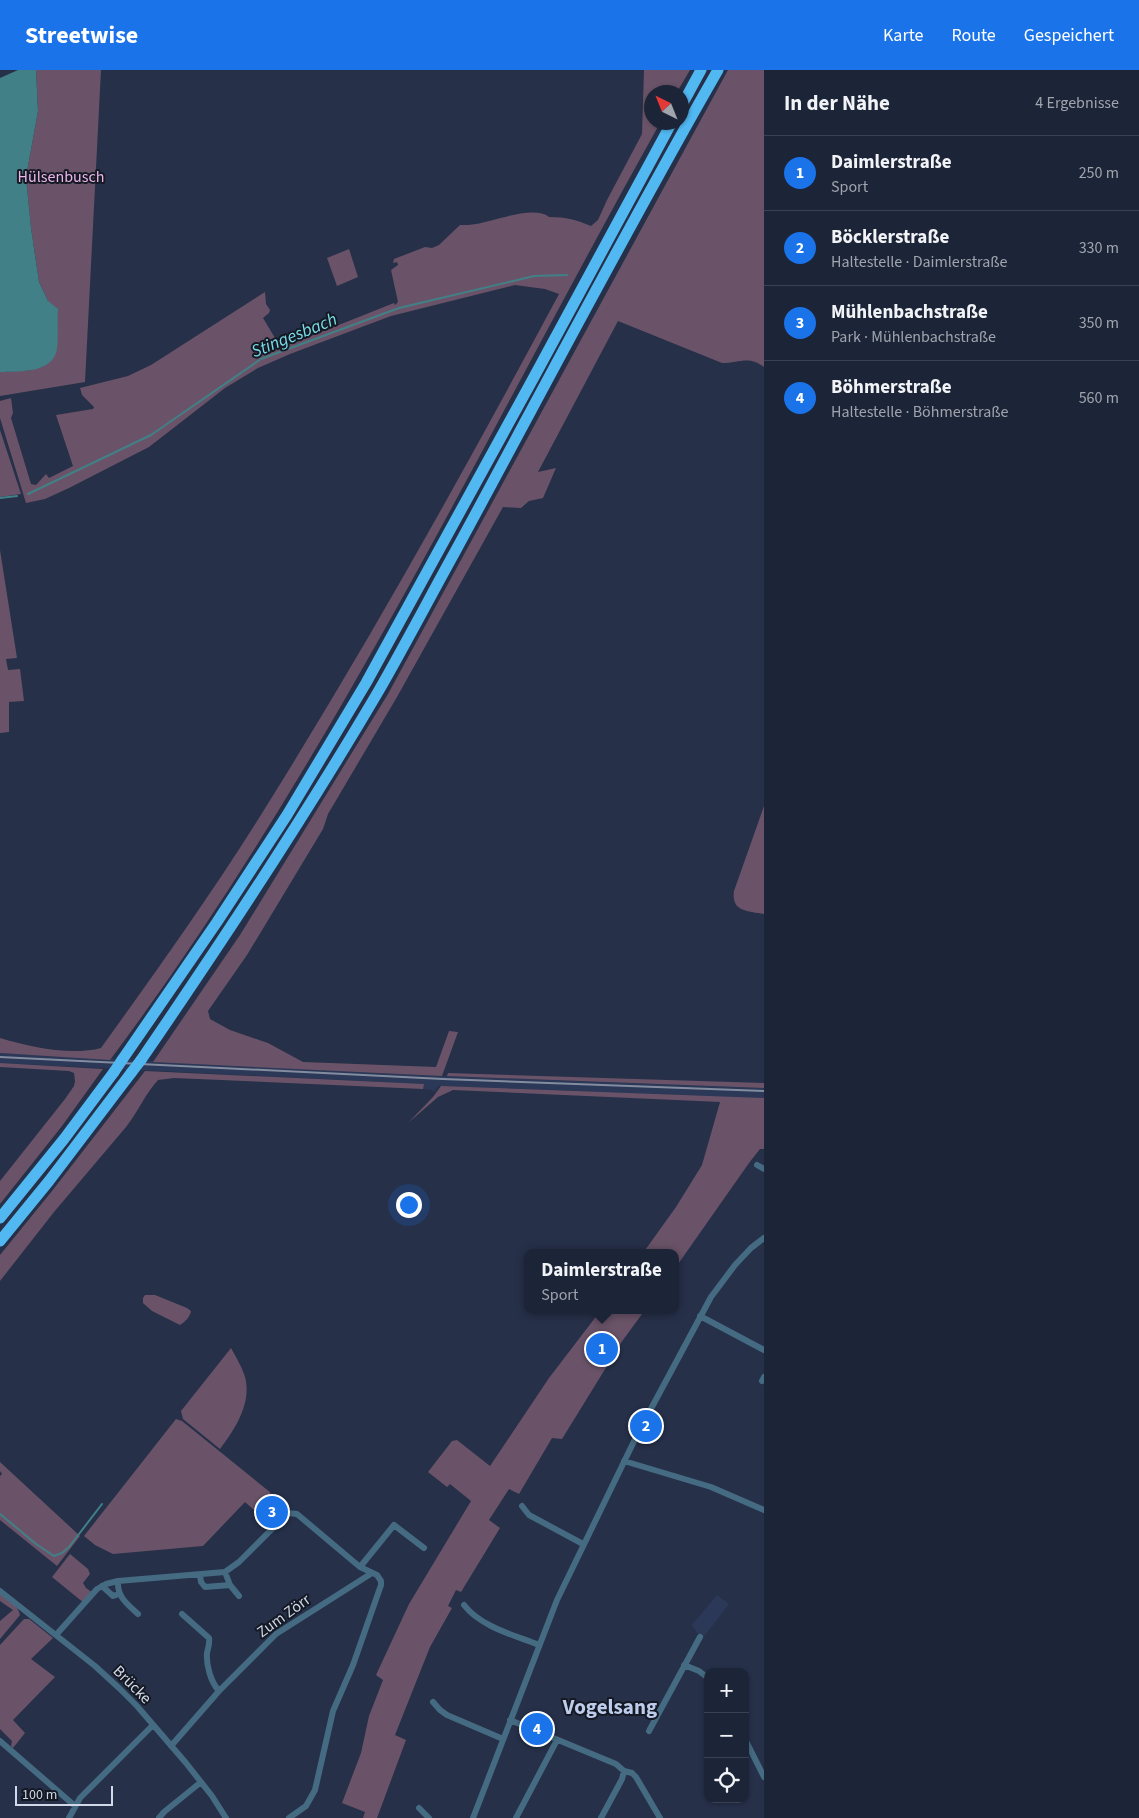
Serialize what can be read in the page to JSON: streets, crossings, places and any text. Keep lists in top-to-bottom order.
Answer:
{
  "streets": {
    "street": ["Zum Zörr", "Brücke"]
  },
  "crossings": [
    ["Zum Zörr", "Brücke"]
  ],
  "districts": ["Vogelsang"],
  "water": ["Stingesbach"],
  "parks": ["Hülsenbusch"],
  "scale_bar": "100 m",
  "north": "top left",
  "page": {
    "header": "Streetwise",
    "nav": ["Karte", "Route", "Gespeichert"],
    "heading": ["In der Nähe", "4 Ergebnisse"],
    "list": [
      {
        "mark": "1",
        "name": "Daimlerstraße",
        "note": "Sport",
        "value": "250 m"
      },
      {
        "mark": "2",
        "name": "Böcklerstraße",
        "note": "Haltestelle · Daimlerstraße",
        "value": "330 m"
      },
      {
        "mark": "3",
        "name": "Mühlenbachstraße",
        "note": "Park · Mühlenbachstraße",
        "value": "350 m"
      },
      {
        "mark": "4",
        "name": "Böhmerstraße",
        "note": "Haltestelle · Böhmerstraße",
        "value": "560 m"
      }
    ],
    "popup": ["Daimlerstraße", "Sport"],
    "pins": [
      "1",
      "2",
      "3",
      "4"
    ],
    "map_buttons": ["+", "−"],
    "scale": "100 m"
  }
}
